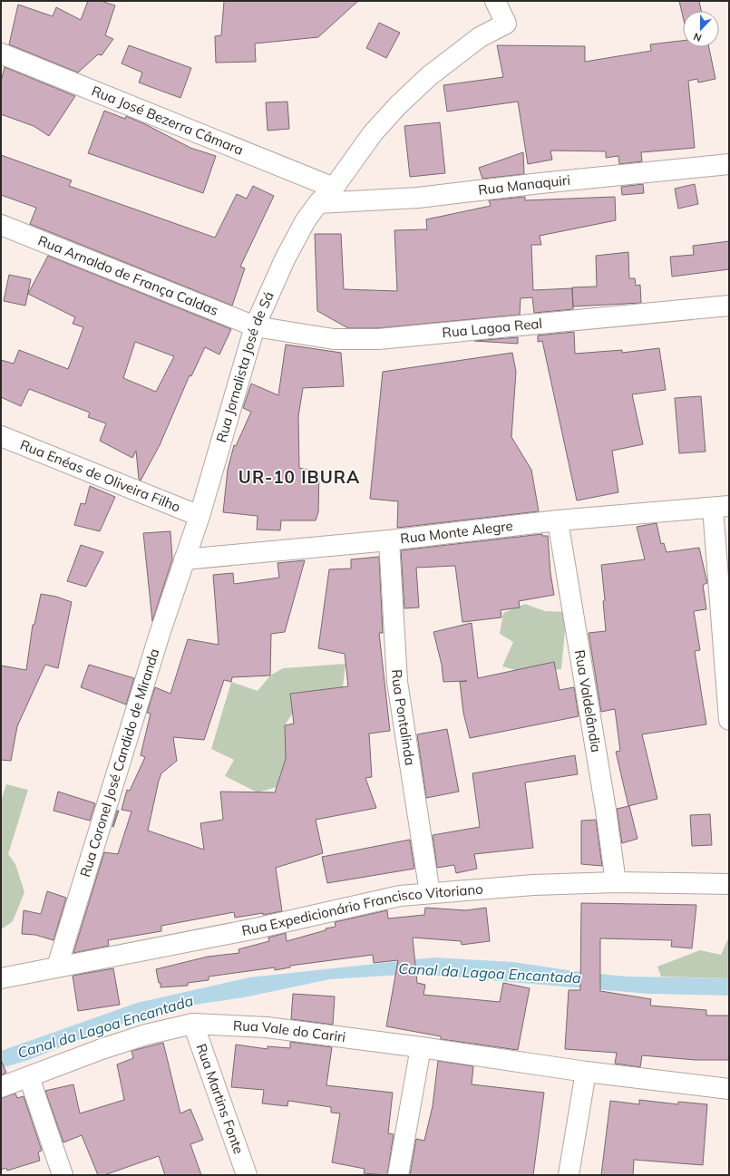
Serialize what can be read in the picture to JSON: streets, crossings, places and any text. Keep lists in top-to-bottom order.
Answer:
{
  "streets": {
    "street": [
      "Rua José Bezerra Câmara",
      "Rua Manaquiri",
      "Rua Arnaldo de França Caldas",
      "Rua Lagoa Real",
      "Rua Jornalista José de Sá",
      "Rua Enéas de Oliveira Filho",
      "Rua Monte Alegre",
      "Rua Valdelândia",
      "Rua Pontalinda",
      "Rua Coronel José Candido de Miranda",
      "Rua Expedicionário Francisco Vitoriano",
      "Rua Vale do Cariri",
      "Rua Martins Fonte"
    ]
  },
  "crossings": [
    ["Rua José Bezerra Câmara", "Rua Jornalista José de Sá"],
    ["Rua Manaquiri", "Rua Jornalista José de Sá"],
    ["Rua Arnaldo de França Caldas", "Rua Lagoa Real"],
    ["Rua Arnaldo de França Caldas", "Rua Jornalista José de Sá"],
    ["Rua Lagoa Real", "Rua Jornalista José de Sá"],
    ["Rua Jornalista José de Sá", "Rua Enéas de Oliveira Filho"],
    ["Rua Jornalista José de Sá", "Rua Monte Alegre"],
    ["Rua Jornalista José de Sá", "Rua Coronel José Candido de Miranda"],
    ["Rua Monte Alegre", "Rua Valdelândia"],
    ["Rua Monte Alegre", "Rua Pontalinda"],
    ["Rua Monte Alegre", "Rua Coronel José Candido de Miranda"],
    ["Rua Valdelândia", "Rua Expedicionário Francisco Vitoriano"],
    ["Rua Pontalinda", "Rua Expedicionário Francisco Vitoriano"],
    ["Rua Coronel José Candido de Miranda", "Rua Expedicionário Francisco Vitoriano"],
    ["Rua Vale do Cariri", "Rua Martins Fonte"]
  ],
  "districts": ["UR-10 IBURA"],
  "water": ["Canal da Lagoa Encantada"],
  "north": "bottom"
}
